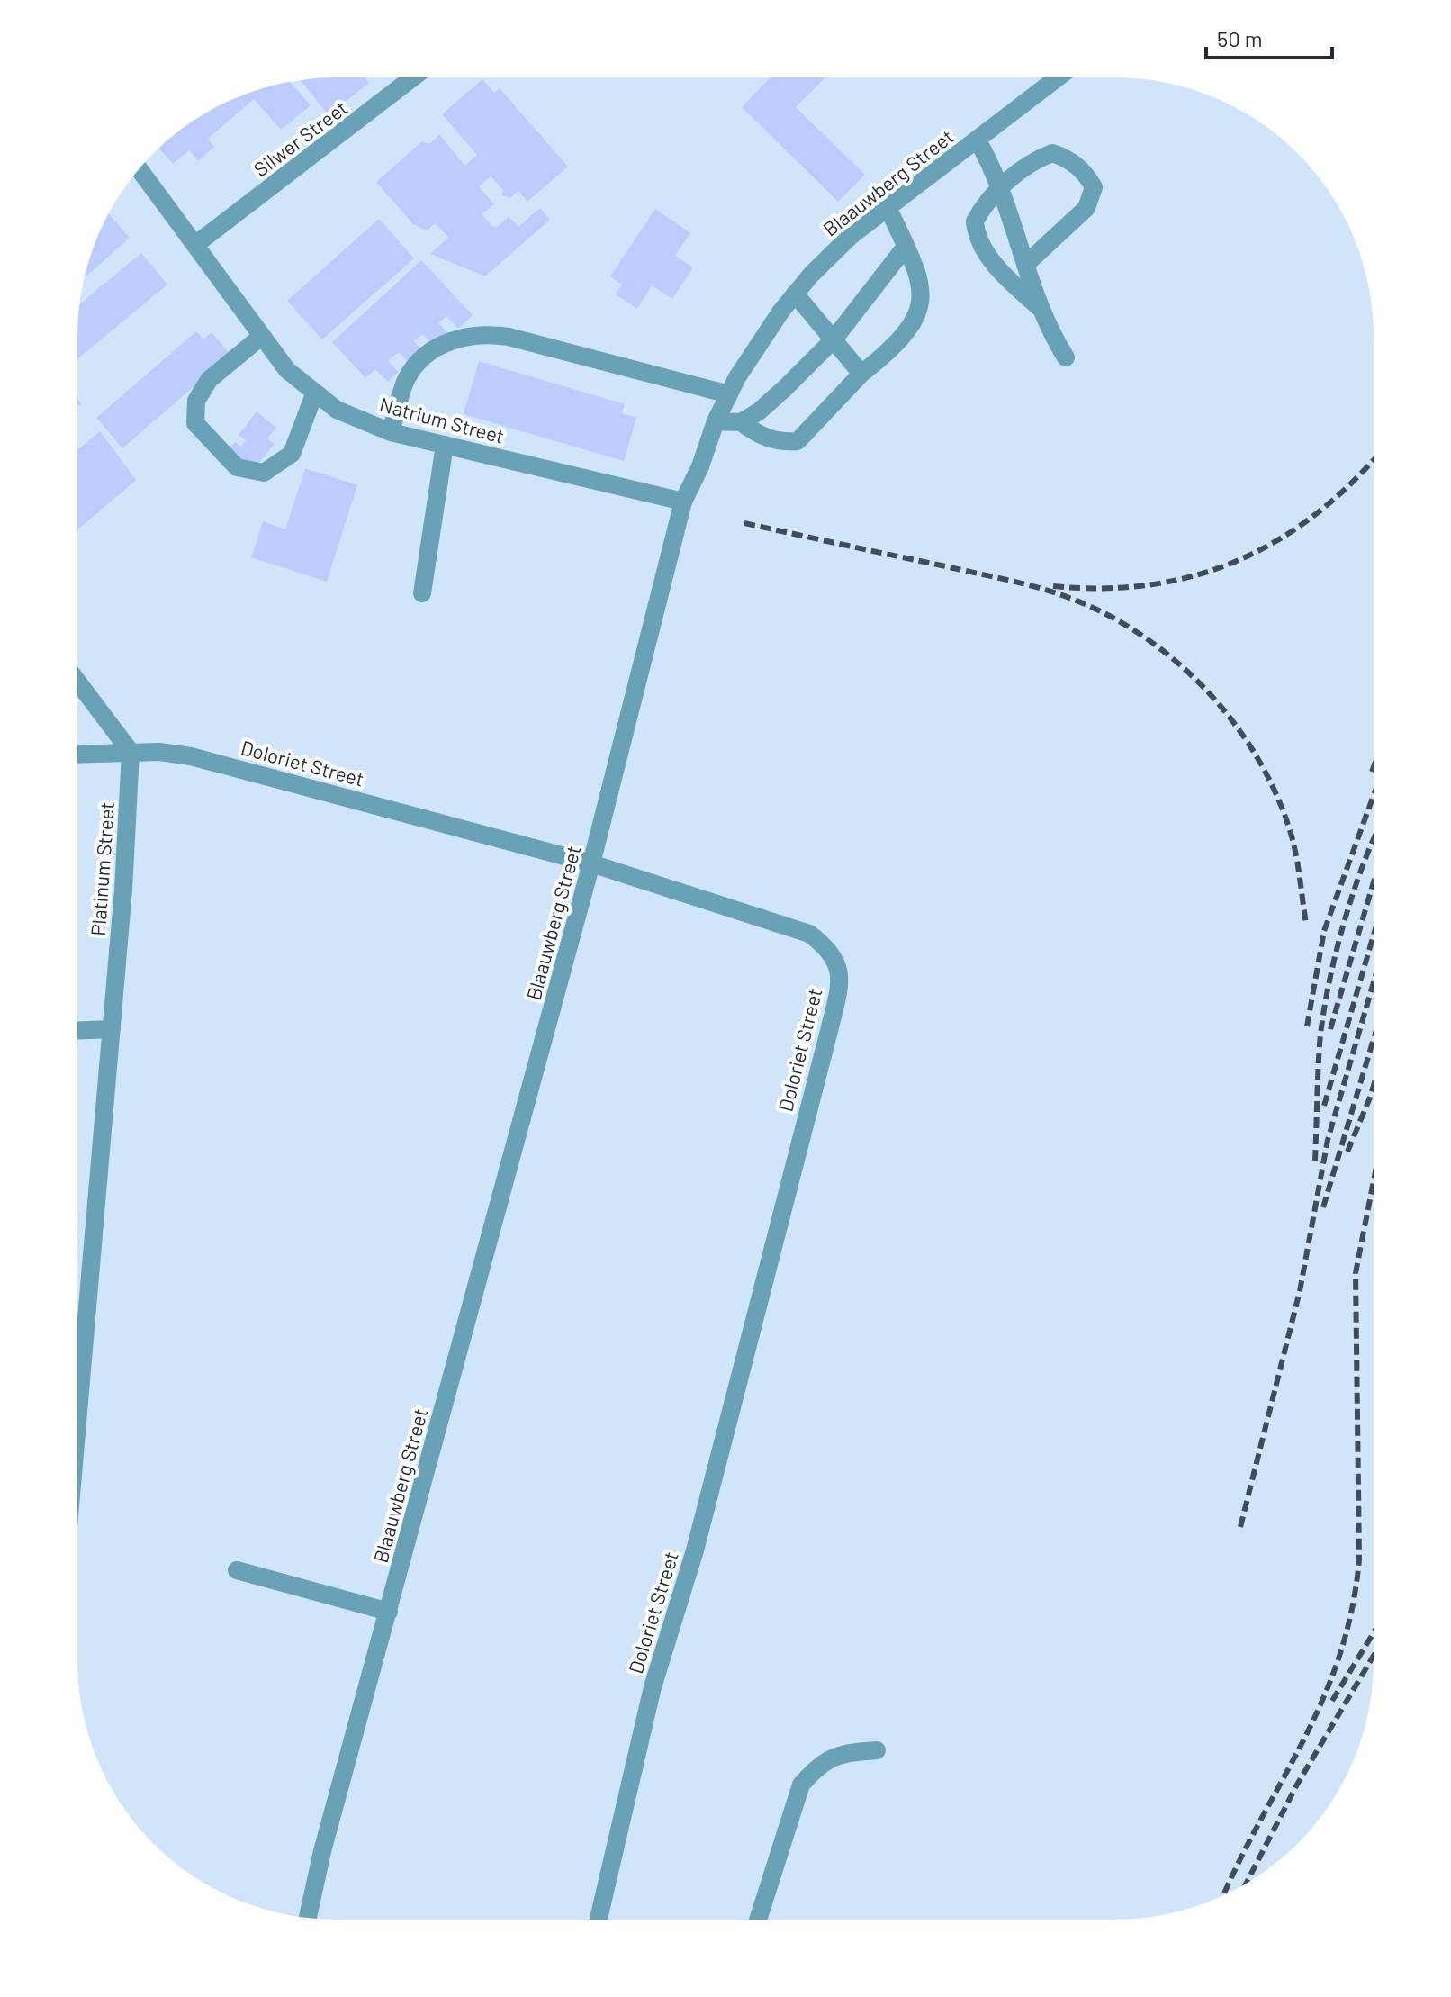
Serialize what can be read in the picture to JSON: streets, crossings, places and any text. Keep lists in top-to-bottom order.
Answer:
{
  "streets": {
    "street": [
      "Silwer Street",
      "Blaauwberg Street",
      "Natrium Street",
      "Doloriet Street",
      "Platinum Street"
    ]
  },
  "crossings": [
    ["Silwer Street", "Natrium Street"],
    ["Blaauwberg Street", "Natrium Street"],
    ["Blaauwberg Street", "Doloriet Street"],
    ["Doloriet Street", "Platinum Street"]
  ],
  "scale_bar": "50 m"
}
